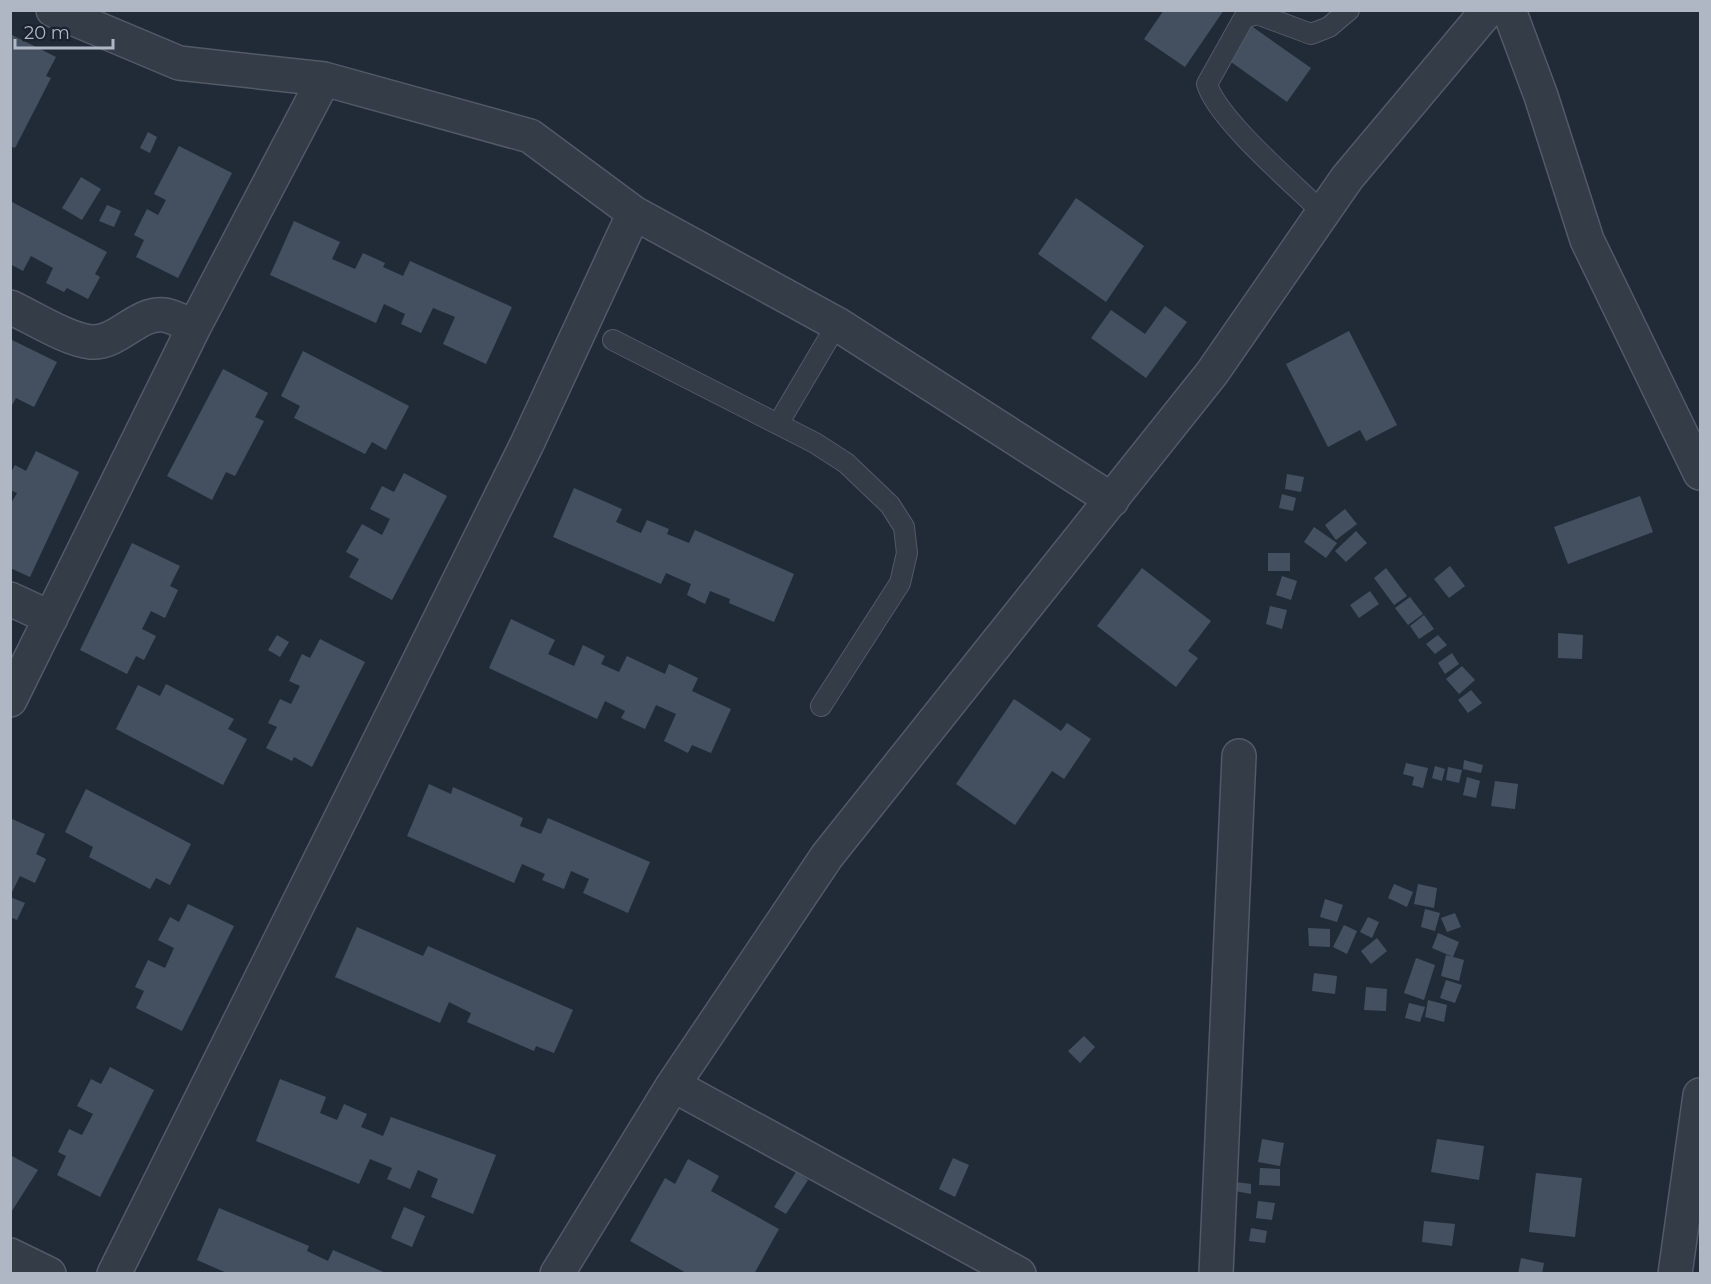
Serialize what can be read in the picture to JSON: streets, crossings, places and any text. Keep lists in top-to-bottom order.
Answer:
{
  "scale_bar": "20 m"
}
